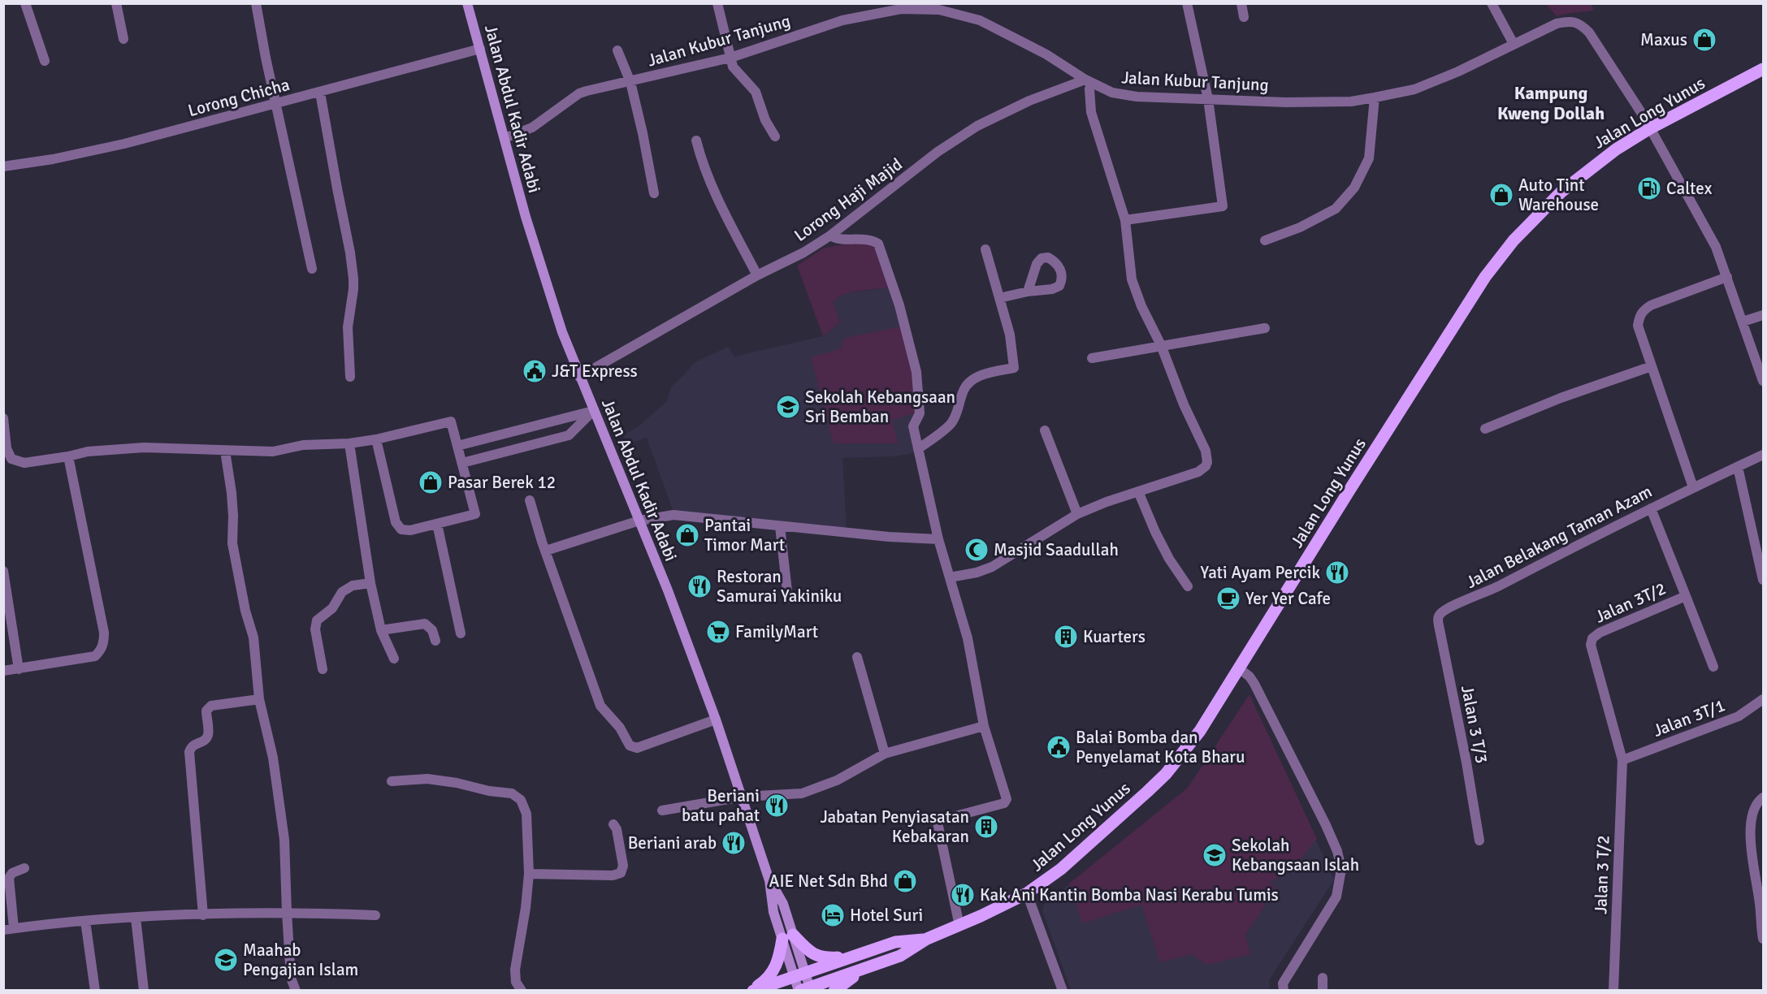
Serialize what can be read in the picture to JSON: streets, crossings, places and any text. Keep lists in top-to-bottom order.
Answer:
{
  "streets": {
    "main road": ["Jalan Abdul Kadir Adabi", "Jalan Long Yunus"],
    "street": [
      "Jalan Kubur Tanjung",
      "Lorong Chicha",
      "Lorong Haji Majid",
      "Jalan Belakang Taman Azam",
      "Jalan 3T/2",
      "Jalan 3T/1",
      "Jalan 3 T/3",
      "Jalan 3 T/2"
    ]
  },
  "crossings": [
    ["Jalan Kubur Tanjung", "Jalan Abdul Kadir Adabi"],
    ["Jalan Kubur Tanjung", "Jalan Long Yunus"],
    ["Jalan Kubur Tanjung", "Lorong Haji Majid"],
    ["Lorong Chicha", "Jalan Abdul Kadir Adabi"],
    ["Jalan Abdul Kadir Adabi", "Jalan Long Yunus"],
    ["Jalan Abdul Kadir Adabi", "Lorong Haji Majid"],
    ["Jalan Belakang Taman Azam", "Jalan 3T/2"],
    ["Jalan Belakang Taman Azam", "Jalan 3 T/3"],
    ["Jalan 3T/2", "Jalan 3T/1"],
    ["Jalan 3T/2", "Jalan 3 T/2"],
    ["Jalan 3T/1", "Jalan 3 T/2"]
  ],
  "districts": ["Kampung Kweng Dollah"],
  "places": {
    "shop": [
      "Maxus",
      "Auto Tint Warehouse",
      "Pasar Berek 12",
      "Pantai Timor Mart",
      "AIE Net Sdn Bhd"
    ],
    "fuel station": ["Caltex"],
    "public building": ["J&T Express", "Balai Bomba dan Penyelamat Kota Bharu"],
    "school or university": ["Sekolah Kebangsaan Sri Bemban", "Sekolah Kebangsaan Islah", "Maahab Pengajian Islam"],
    "mosque": ["Masjid Saadullah"],
    "restaurant": [
      "Yati Ayam Percik",
      "Restoran Samurai Yakiniku",
      "Beriani batu pahat",
      "Beriani arab",
      "Kak Ani Kantin Bomba Nasi Kerabu Tumis"
    ],
    "cafe": ["Yer Yer Cafe"],
    "supermarket": ["FamilyMart"],
    "building": ["Kuarters", "Jabatan Penyiasatan Kebakaran"],
    "hotel": ["Hotel Suri"]
  }
}
